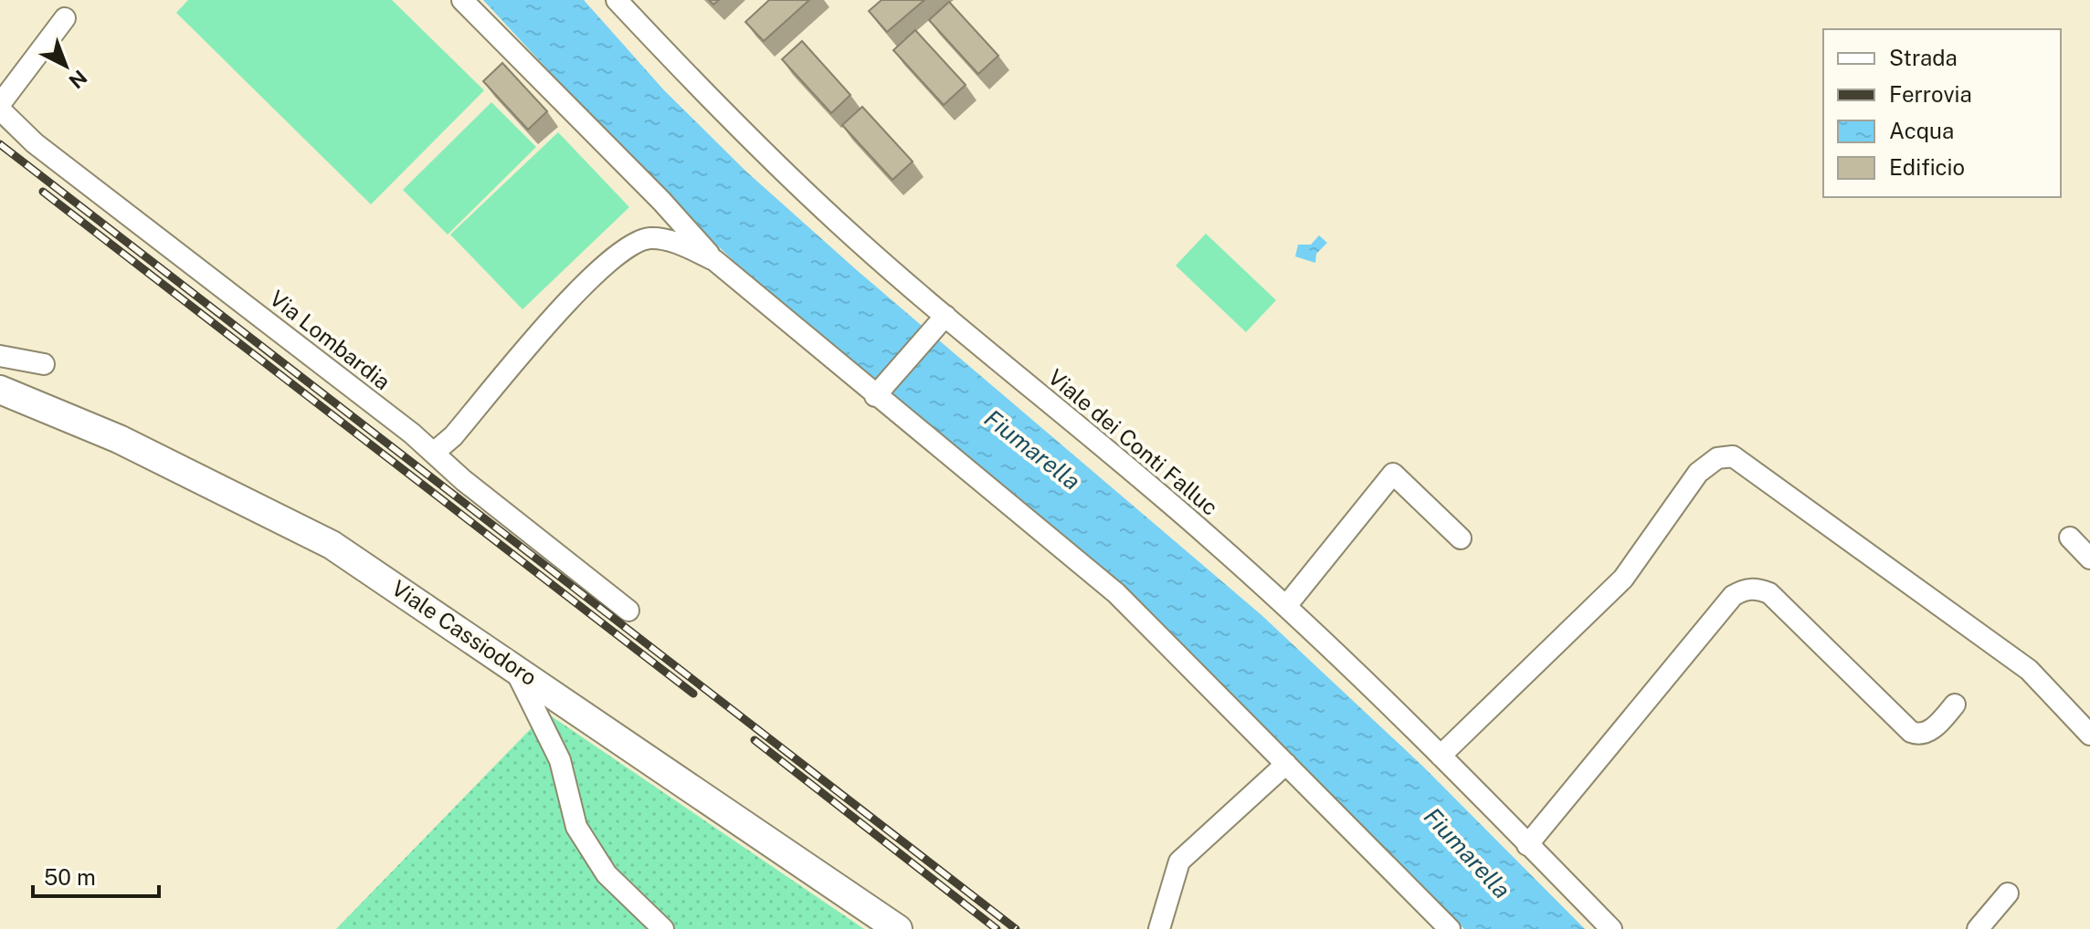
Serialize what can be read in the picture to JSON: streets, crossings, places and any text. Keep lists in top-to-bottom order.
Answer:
{
  "streets": {
    "main road": ["Viale Cassiodoro"],
    "street": ["Via Lombardia", "Viale dei Conti Falluc"]
  },
  "water": ["Fiumarella"],
  "legend": [
    "Strada",
    "Ferrovia",
    "Acqua",
    "Edificio"
  ],
  "scale_bar": "50 m",
  "north": "bottom right"
}
